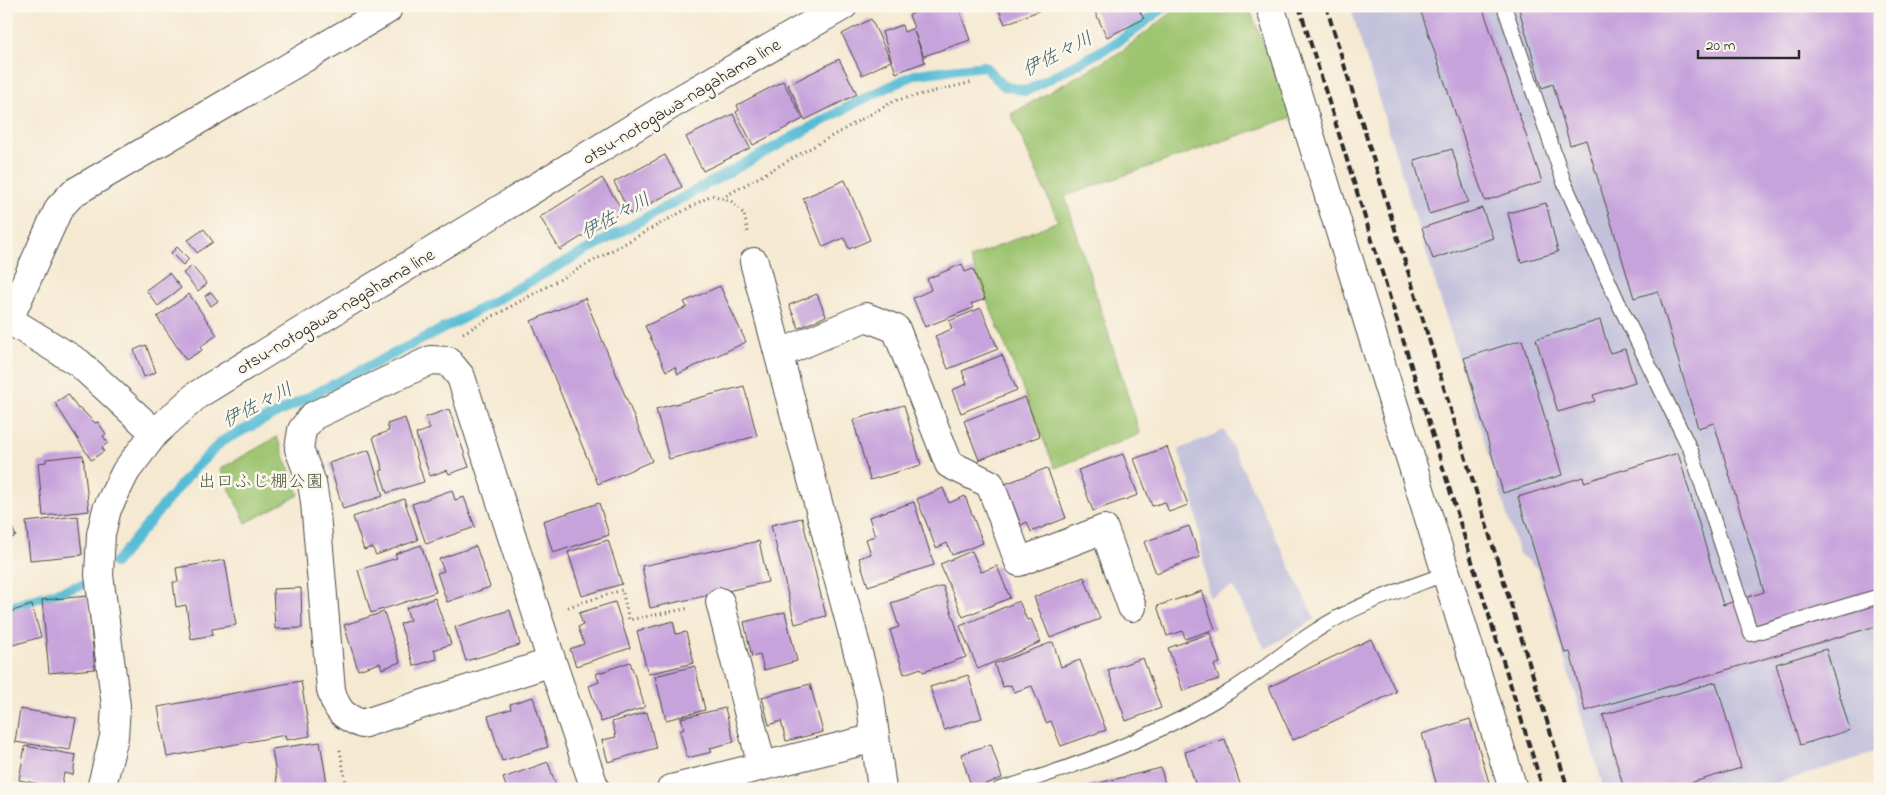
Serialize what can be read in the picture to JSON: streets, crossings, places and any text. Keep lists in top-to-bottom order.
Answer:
{
  "streets": {
    "street": ["otsu-notogawa-nagahama line"]
  },
  "water": ["伊佐々川"],
  "parks": ["出口ふじ棚公園"],
  "scale_bar": "20 m"
}
